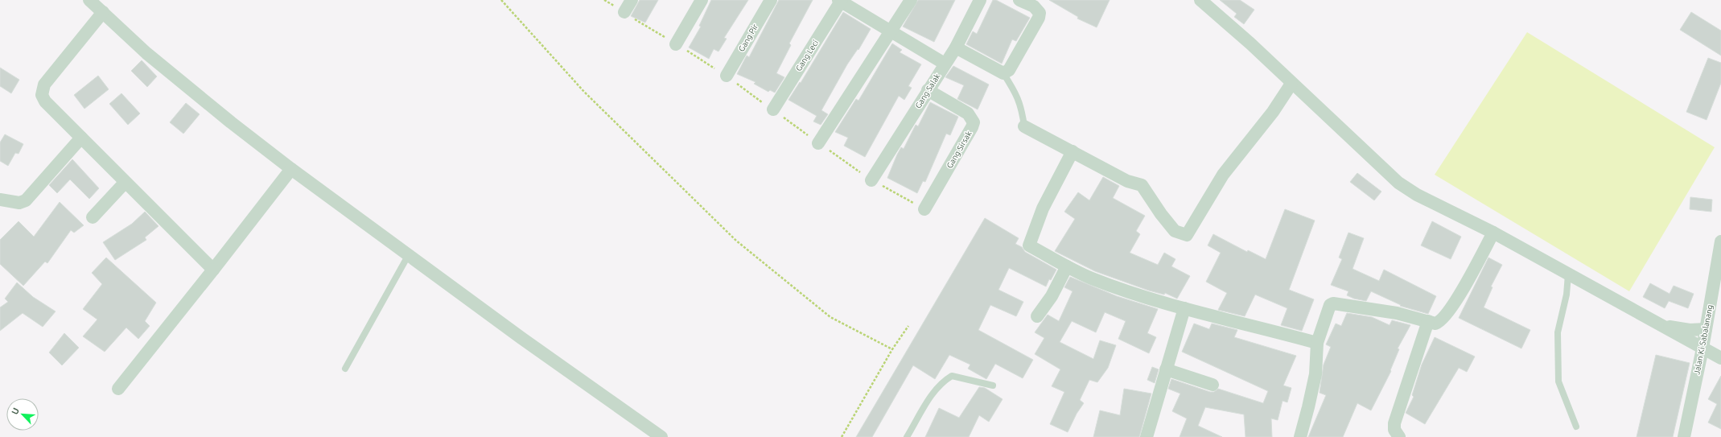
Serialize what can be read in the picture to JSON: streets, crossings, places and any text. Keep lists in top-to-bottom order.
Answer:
{
  "streets": {
    "street": [
      "Gang Pir",
      "Gang Leci",
      "Gang Salak",
      "Gang Sirsak",
      "Jalan Ki Sabalanang"
    ]
  },
  "crossings": [
    ["Gang Salak", "Gang Sirsak"]
  ],
  "north": "top left"
}
